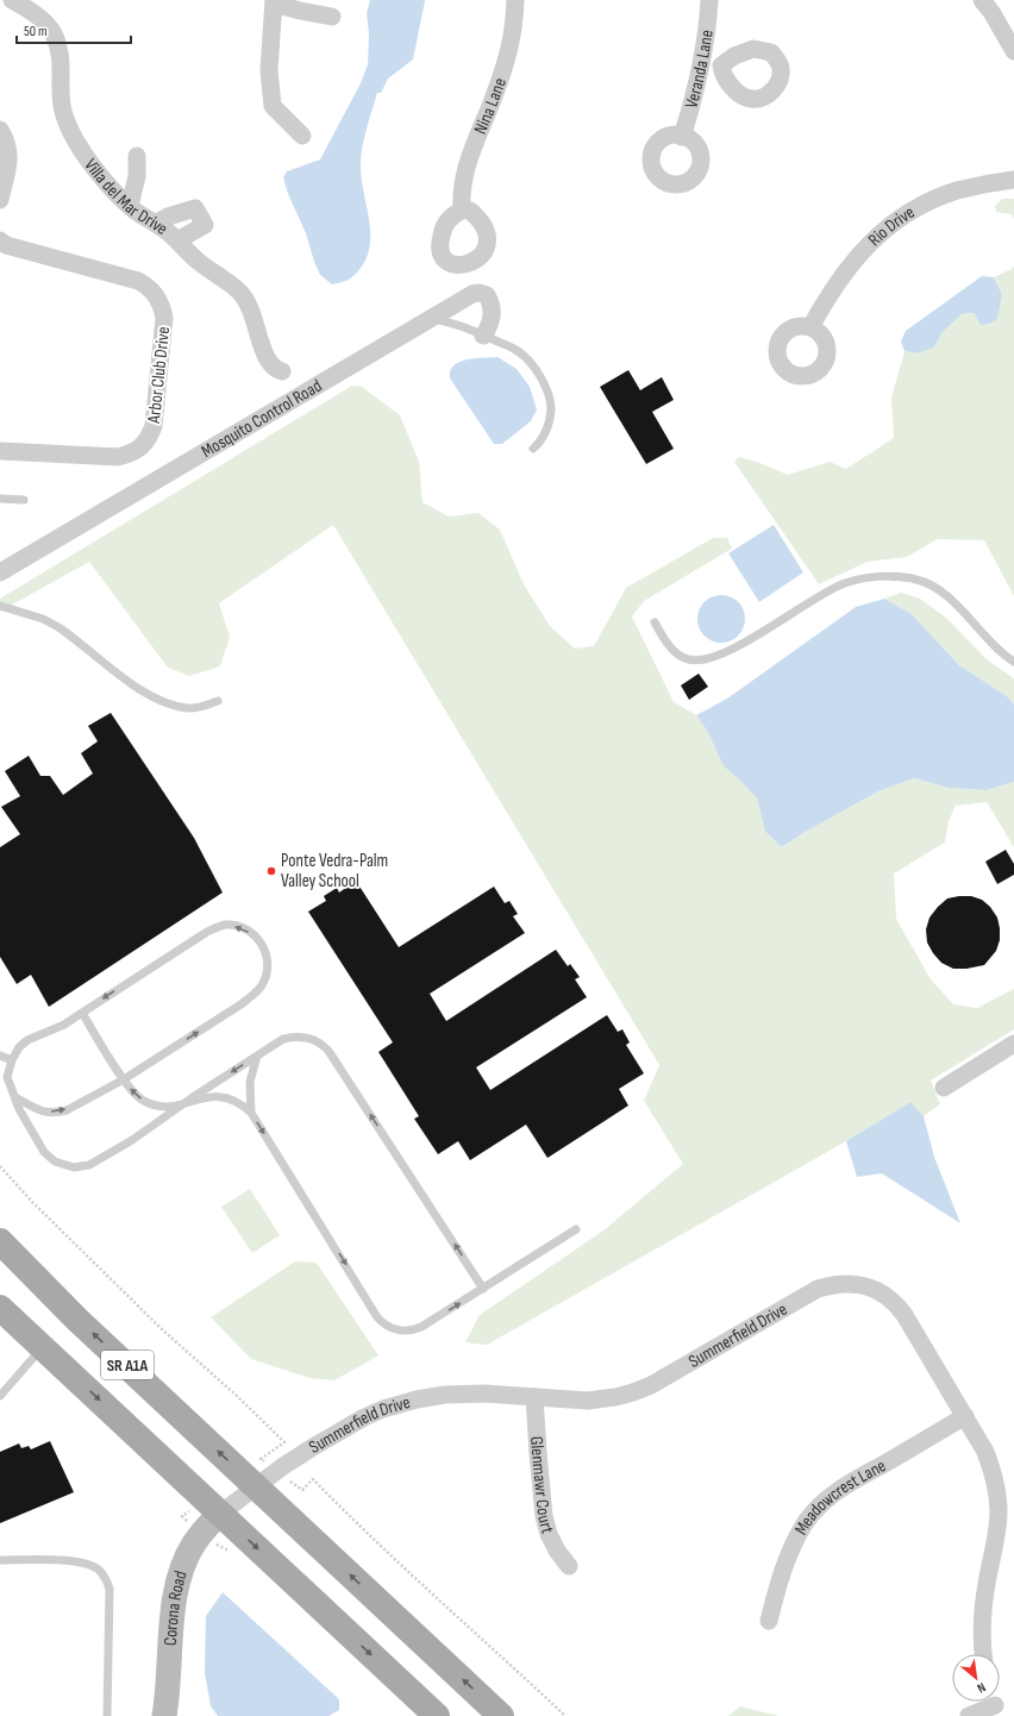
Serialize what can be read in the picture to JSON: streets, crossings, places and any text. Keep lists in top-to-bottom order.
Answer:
{
  "streets": {
    "main road": ["SR A1A"],
    "street": [
      "Veranda Lane",
      "Nina Lane",
      "Villa del Mar Drive",
      "Rio Drive",
      "Arbor Club Drive",
      "Mosquito Control Road",
      "Summerfield Drive",
      "Glenmawr Court",
      "Meadowcrest Lane",
      "Corona Road"
    ]
  },
  "crossings": [
    ["Summerfield Drive", "SR A1A"],
    ["Summerfield Drive", "Glenmawr Court"],
    ["Summerfield Drive", "Meadowcrest Lane"],
    ["Summerfield Drive", "Corona Road"],
    ["SR A1A", "Corona Road"]
  ],
  "places": ["Ponte Vedra-Palm Valley School"],
  "scale_bar": "50 m",
  "north": "bottom right"
}
